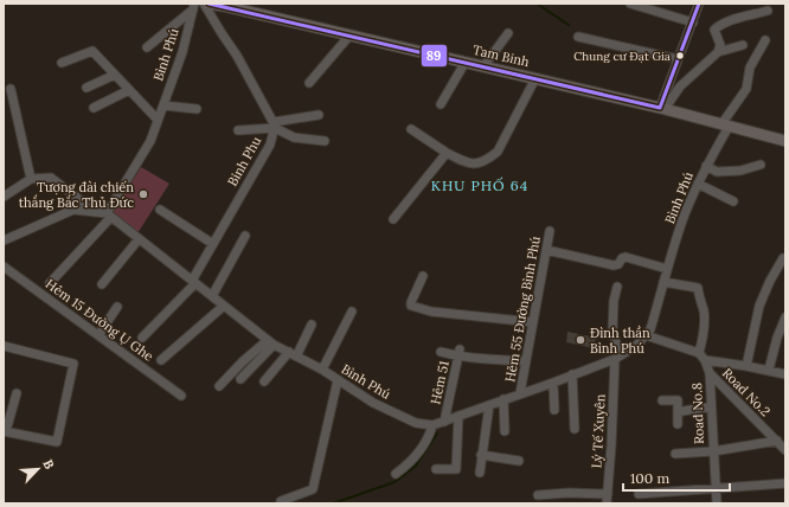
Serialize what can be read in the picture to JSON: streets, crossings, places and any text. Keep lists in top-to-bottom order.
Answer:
{
  "streets": {
    "main road": ["Tam Binh"],
    "street": [
      "Bình Phú",
      "Binh Phu",
      "Hẻm 55 Đường Bình Phú",
      "Hẻm 15 Đường Ụ Ghe",
      "Hẻm 51",
      "Road No.2",
      "Road No.8",
      "Lý Tế Xuyên"
    ]
  },
  "crossings": [
    ["Bình Phú", "Tam Binh"],
    ["Bình Phú", "Binh Phu"],
    ["Bình Phú", "Hẻm 55 Đường Bình Phú"],
    ["Bình Phú", "Hẻm 51"],
    ["Bình Phú", "Lý Tế Xuyên"],
    ["Road No.2", "Road No.8"]
  ],
  "districts": ["KHU PHỐ 64"],
  "places": ["Chung cư Đạt Gia", "Tượng đài chiến thắng Bắc Thủ Đức", "Đình thần Bình Phú"],
  "lines": ["transit line 89"],
  "scale_bar": "100 m",
  "north": "top right"
}
